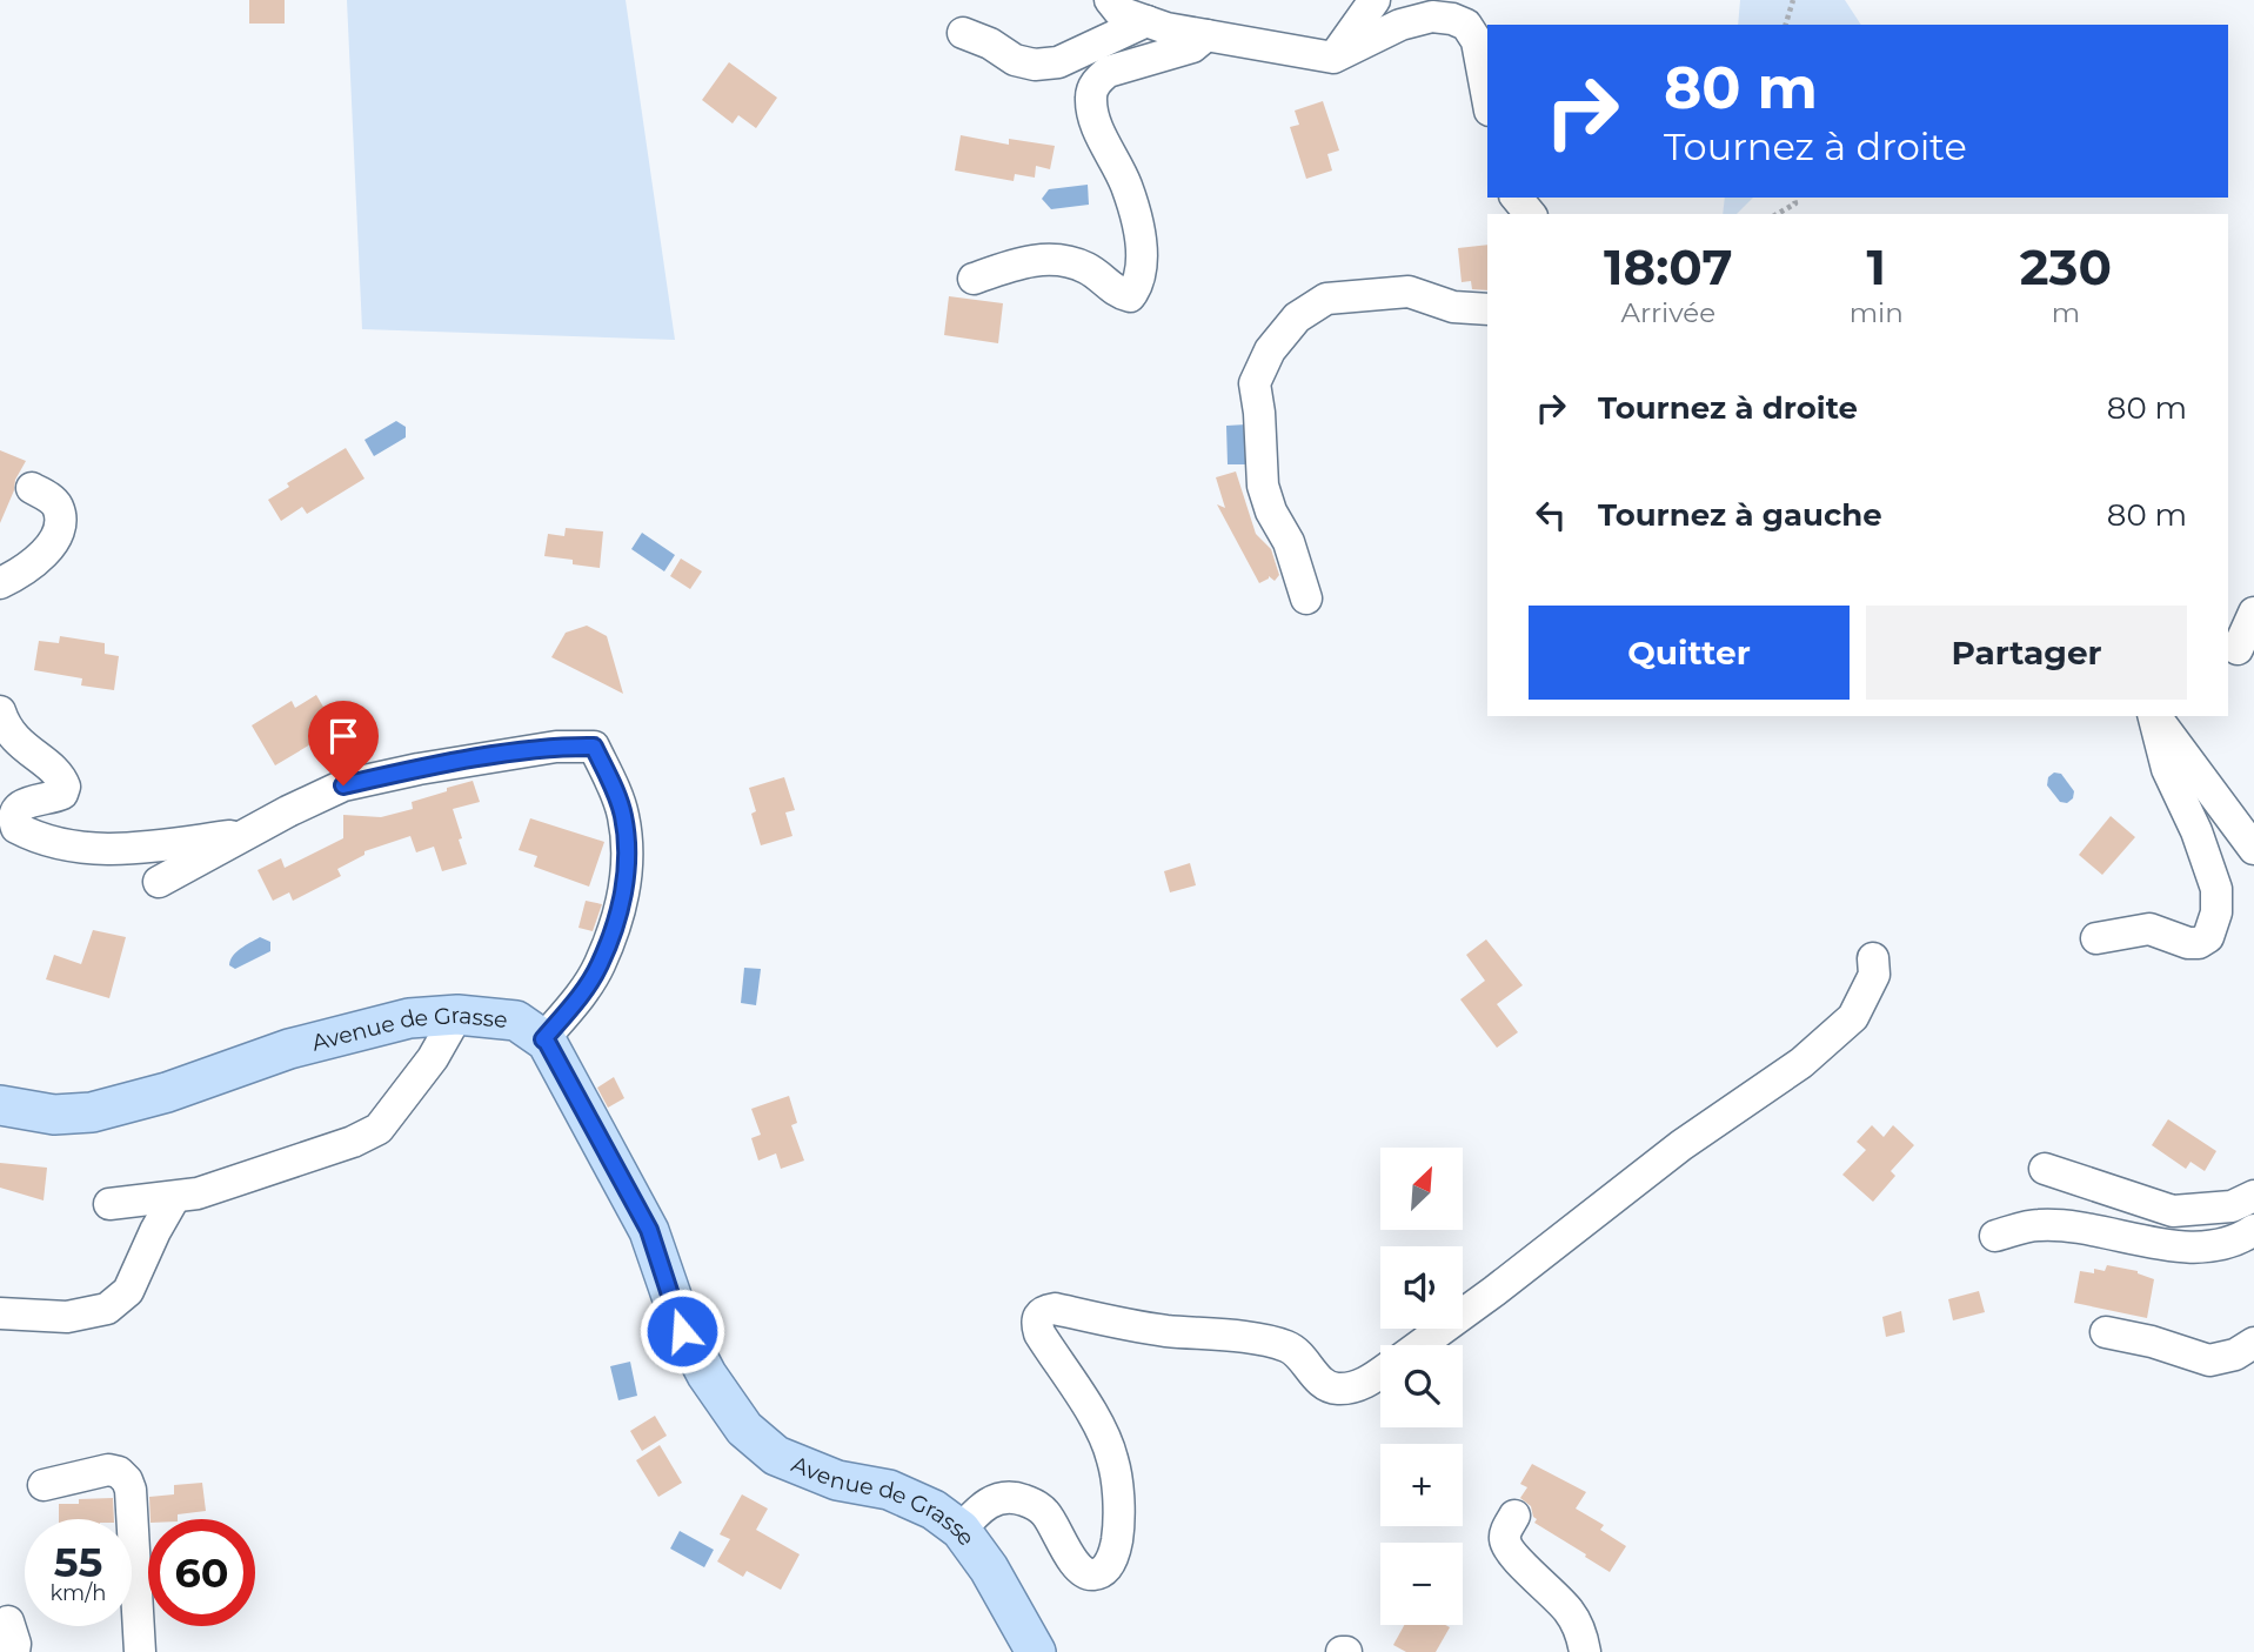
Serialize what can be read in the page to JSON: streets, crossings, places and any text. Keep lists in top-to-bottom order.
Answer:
{
  "streets": {
    "main road": ["Avenue de Grasse"]
  },
  "north": "top right",
  "page": {
    "turn": ["80 m", "Tournez à droite"],
    "eta": [
      "18:07",
      "Arrivée",
      "1",
      "min",
      "230",
      "m"
    ],
    "list": [
      {
        "name": "Tournez à droite",
        "value": "80 m"
      },
      {
        "name": "Tournez à gauche",
        "value": "80 m"
      }
    ],
    "buttons": ["Quitter", "Partager"],
    "map_buttons": ["+", "−"],
    "speed": "55 km/h",
    "limit": "60"
  }
}
